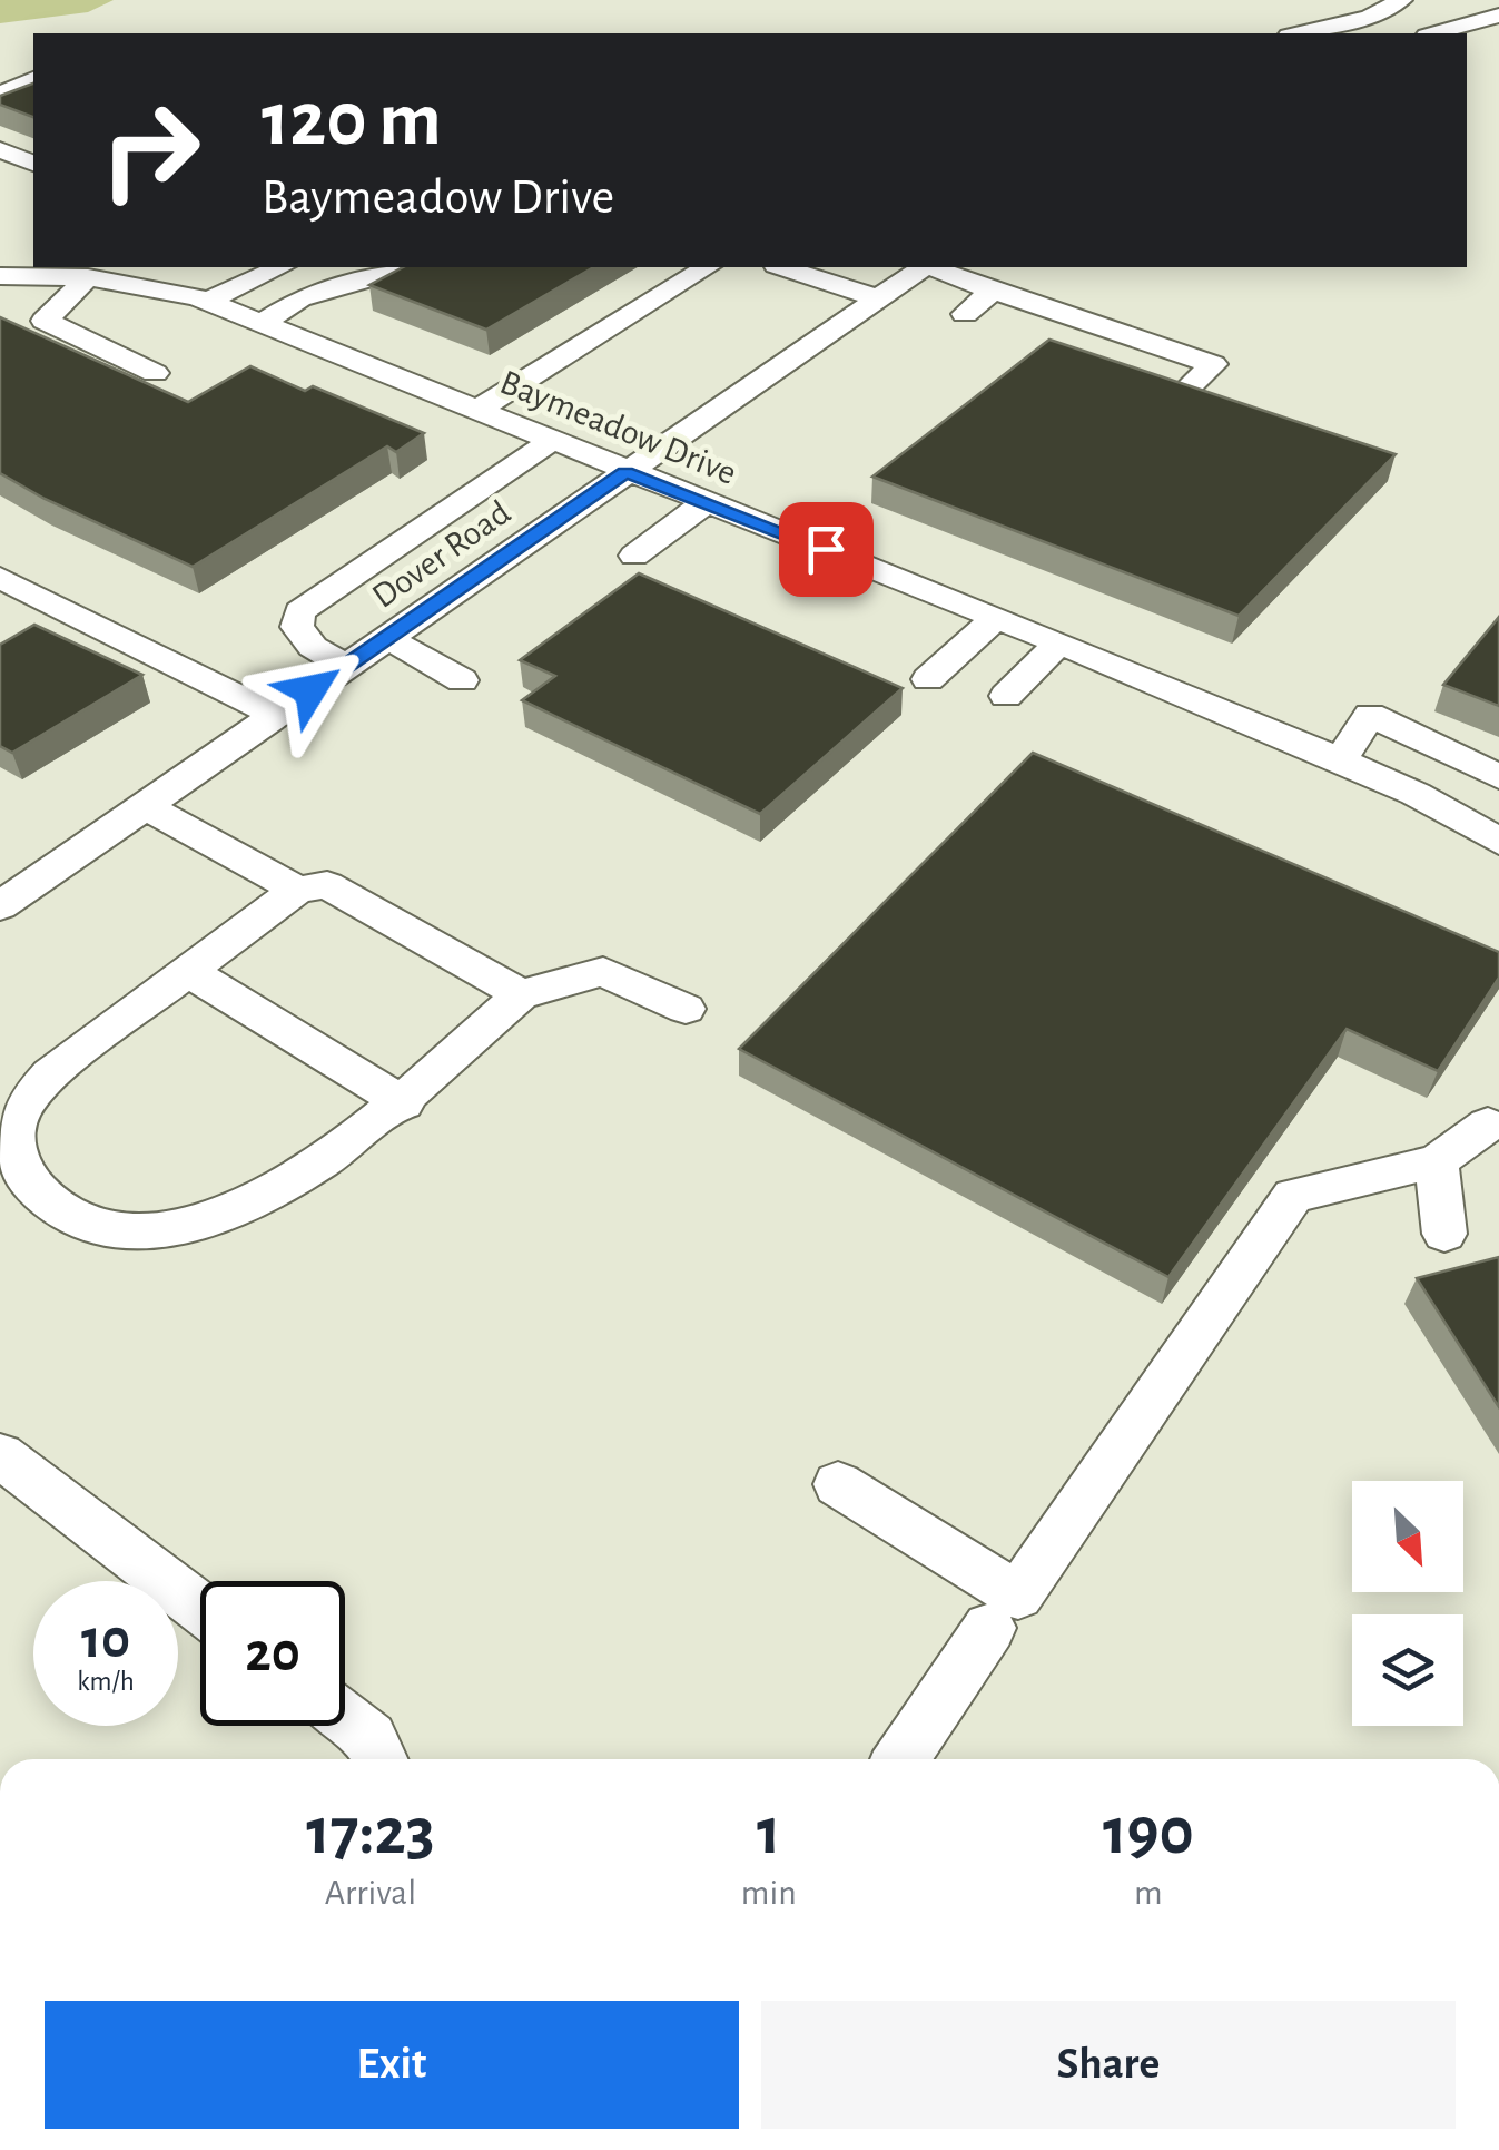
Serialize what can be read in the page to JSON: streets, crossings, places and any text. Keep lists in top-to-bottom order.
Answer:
{
  "streets": {
    "street": ["Baymeadow Drive", "Dover Road"]
  },
  "crossings": [
    ["Baymeadow Drive", "Dover Road"]
  ],
  "north": "bottom right",
  "page": {
    "turn": ["120 m", "Baymeadow Drive"],
    "speed": "10 km/h",
    "limit": "20",
    "eta": [
      "17:23",
      "Arrival",
      "1",
      "min",
      "190",
      "m"
    ],
    "buttons": ["Exit", "Share"]
  }
}
